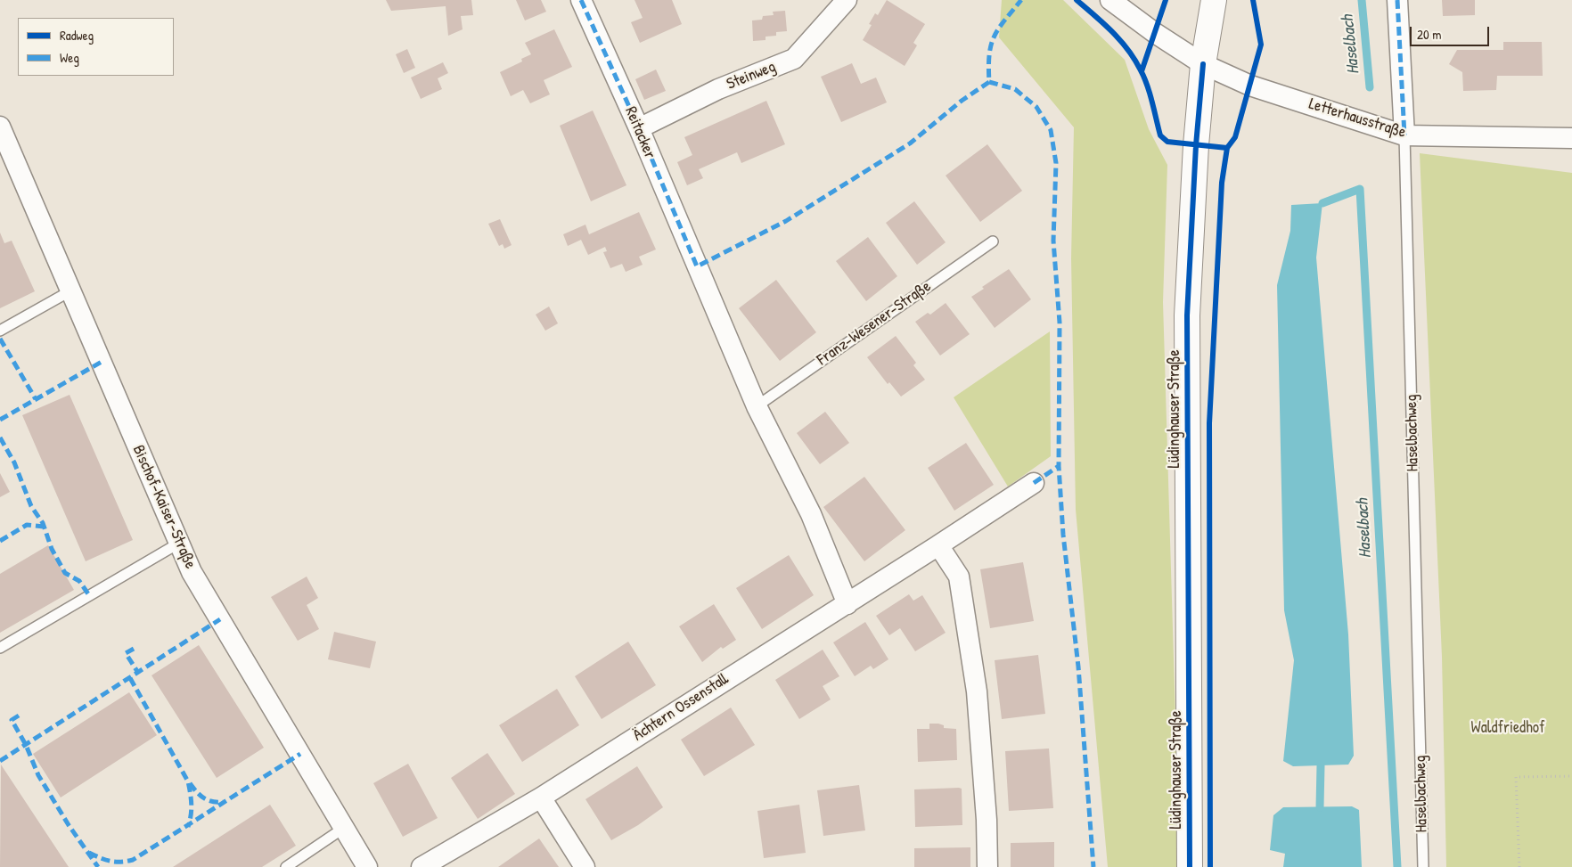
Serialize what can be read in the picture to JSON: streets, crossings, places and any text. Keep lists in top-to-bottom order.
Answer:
{
  "streets": {
    "street": [
      "Steinweg",
      "Letterhausstraße",
      "Reitacker",
      "Lüdinghauser Straße",
      "Haselbachweg",
      "Bischof-Kaiser-Straße",
      "Ächtern Ossenstall"
    ],
    "lane": ["Franz-Wesener-Straße"]
  },
  "crossings": [
    ["Steinweg", "Reitacker"],
    ["Letterhausstraße", "Lüdinghauser Straße"],
    ["Letterhausstraße", "Haselbachweg"],
    ["Reitacker", "Franz-Wesener-Straße"]
  ],
  "water": ["Haselbach"],
  "parks": ["Waldfriedhof"],
  "legend": ["Radweg", "Weg"],
  "scale_bar": "20 m"
}
